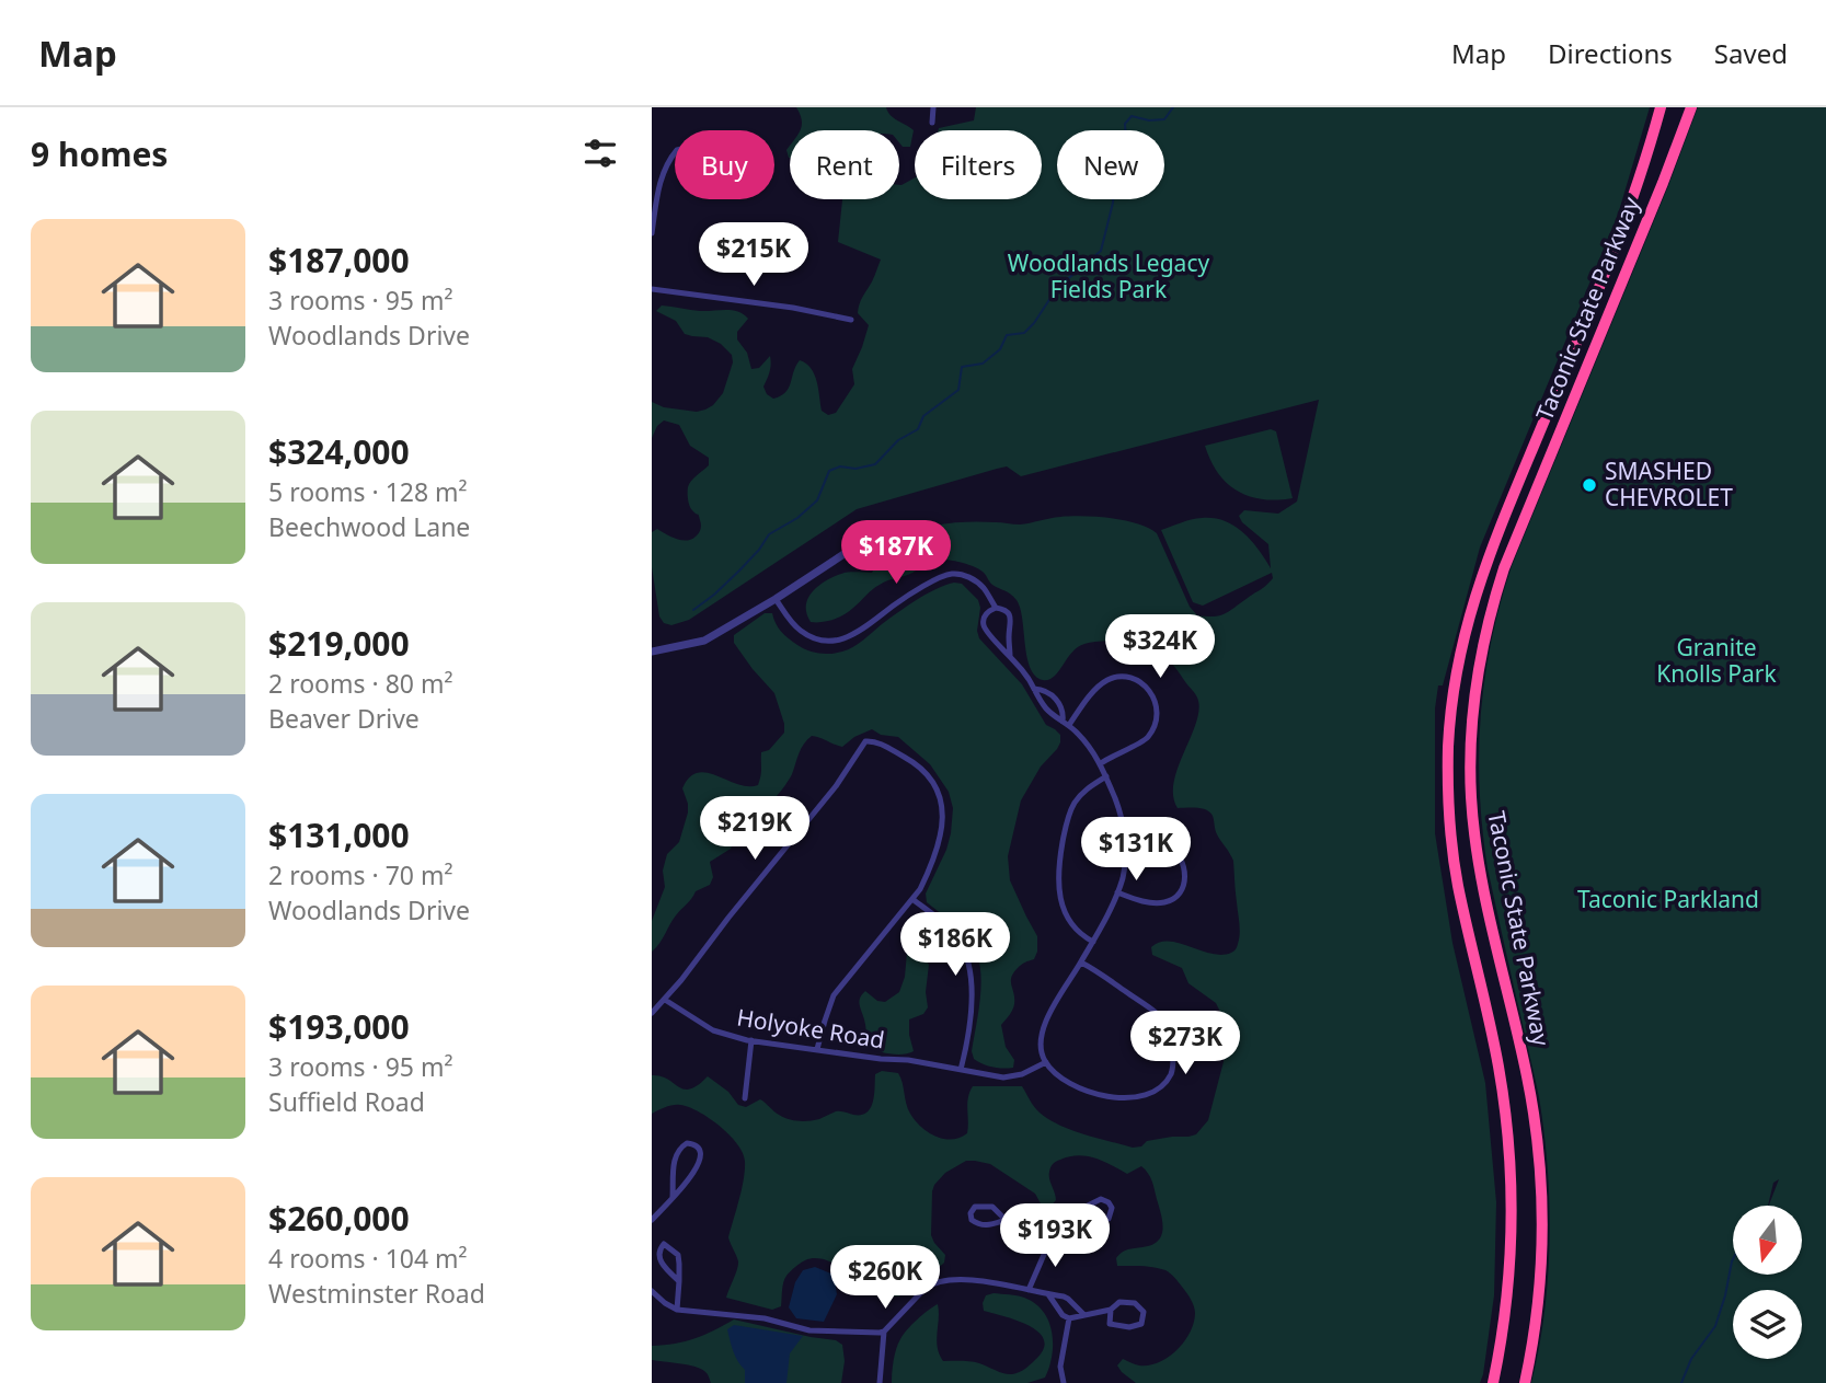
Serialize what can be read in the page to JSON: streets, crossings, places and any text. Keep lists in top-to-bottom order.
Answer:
{
  "streets": {
    "highway": ["Taconic State Parkway"],
    "street": ["Holyoke Road"]
  },
  "parks": ["Woodlands Legacy Fields Park", "Granite Knolls Park", "Taconic Parkland"],
  "places": ["SMASHED CHEVROLET"],
  "north": "bottom",
  "page": {
    "header": "Map",
    "nav": ["Map", "Directions", "Saved"],
    "heading": "9 homes",
    "chip": [
      "Buy",
      "Rent",
      "Filters",
      "New"
    ],
    "list": [
      {
        "name": "$187,000",
        "note": "3 rooms · 95 m² · Woodlands Drive"
      },
      {
        "name": "$324,000",
        "note": "5 rooms · 128 m² · Beechwood Lane"
      },
      {
        "name": "$219,000",
        "note": "2 rooms · 80 m² · Beaver Drive"
      },
      {
        "name": "$131,000",
        "note": "2 rooms · 70 m² · Woodlands Drive"
      },
      {
        "name": "$193,000",
        "note": "3 rooms · 95 m² · Suffield Road"
      },
      {
        "name": "$260,000",
        "note": "4 rooms · 104 m² · Westminster Road"
      }
    ],
    "price": [
      "$215K",
      "$187K",
      "$324K",
      "$219K",
      "$131K",
      "$186K",
      "$273K",
      "$193K",
      "$260K"
    ]
  }
}
